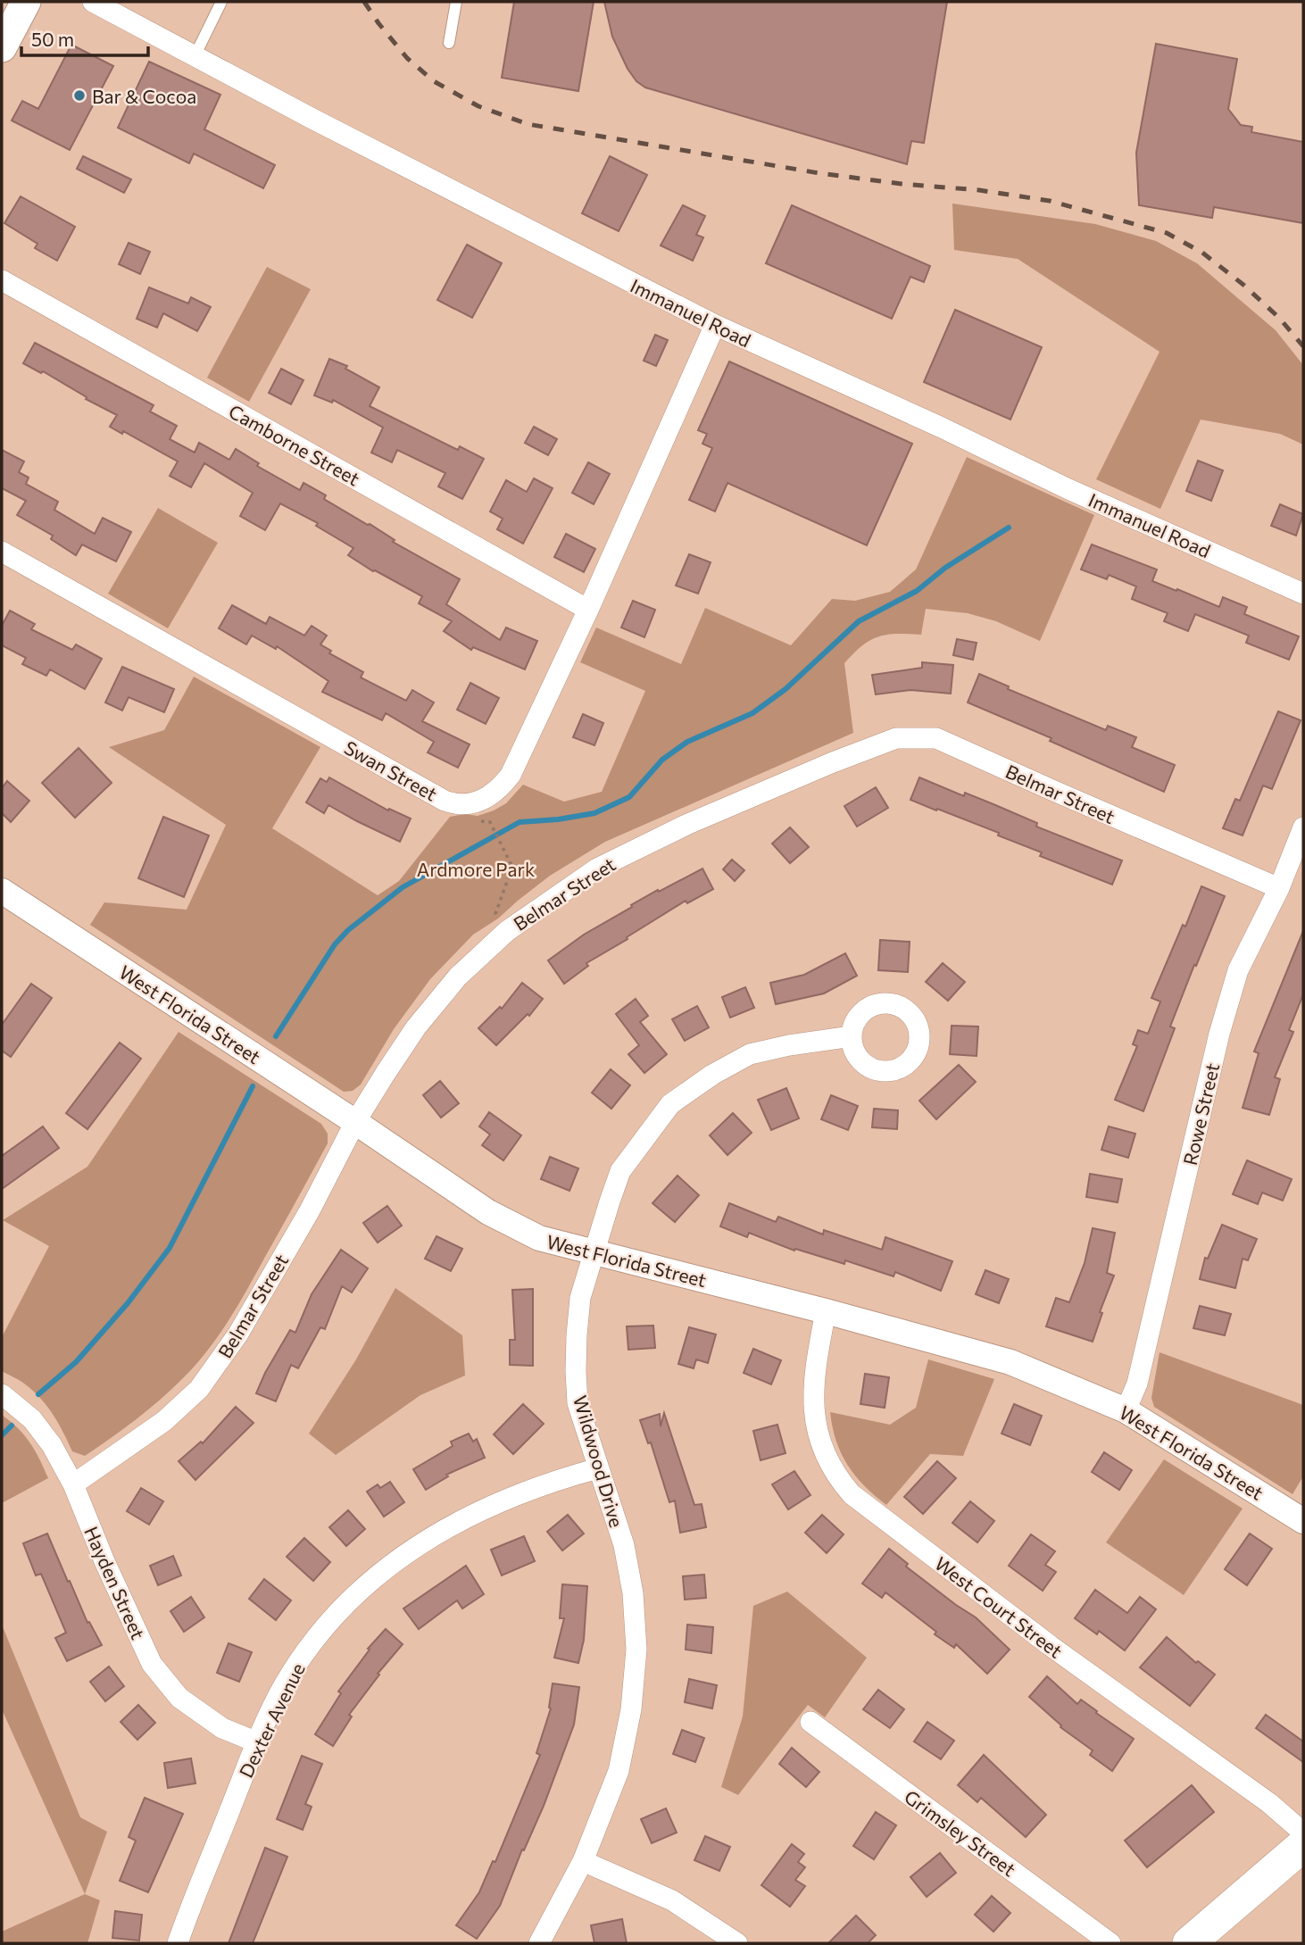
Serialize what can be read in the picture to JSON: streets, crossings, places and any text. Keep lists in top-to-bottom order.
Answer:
{
  "streets": {
    "street": [
      "Immanuel Road",
      "Camborne Street",
      "Swan Street",
      "Belmar Street",
      "West Florida Street",
      "Rowe Street",
      "Wildwood Drive",
      "Hayden Street",
      "West Court Street",
      "Dexter Avenue",
      "Grimsley Street"
    ]
  },
  "crossings": [
    ["Immanuel Road", "Swan Street"],
    ["Camborne Street", "Swan Street"],
    ["Belmar Street", "West Florida Street"],
    ["Belmar Street", "Rowe Street"],
    ["Belmar Street", "Hayden Street"],
    ["West Florida Street", "Rowe Street"],
    ["West Florida Street", "Wildwood Drive"],
    ["West Florida Street", "West Court Street"],
    ["Wildwood Drive", "Dexter Avenue"],
    ["Hayden Street", "Dexter Avenue"]
  ],
  "parks": ["Ardmore Park"],
  "places": ["Bar & Cocoa"],
  "scale_bar": "50 m"
}
